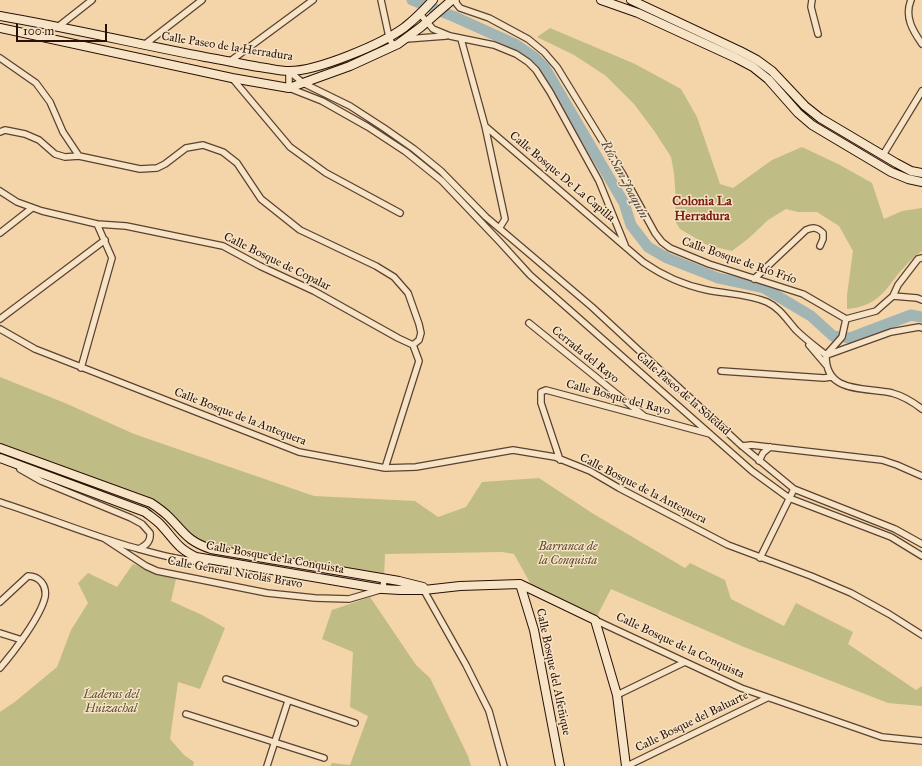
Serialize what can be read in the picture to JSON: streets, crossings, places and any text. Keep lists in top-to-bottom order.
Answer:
{
  "streets": {
    "main road": ["Calle Paseo de la Herradura", "Calle Bosque de la Conquista", "Calle Bosque del Alfeñique"],
    "street": [
      "Calle Bosque De La Capilla",
      "Calle Bosque de Río Frío",
      "Calle Bosque de Copalar",
      "Cerrada del Rayo",
      "Calle Paseo de la Soledad",
      "Calle Bosque del Rayo",
      "Calle Bosque de la Antequera",
      "Calle General Nicolás Bravo",
      "Calle Bosque del Baluarte"
    ]
  },
  "crossings": [
    ["Calle Paseo de la Herradura", "Calle Paseo de la Soledad"],
    ["Cerrada del Rayo", "Calle Bosque del Rayo"],
    ["Calle Paseo de la Soledad", "Calle Bosque del Rayo"],
    ["Calle Bosque del Rayo", "Calle Bosque de la Antequera"],
    ["Calle Bosque de la Conquista", "Calle General Nicolás Bravo"],
    ["Calle Bosque de la Conquista", "Calle Bosque del Alfeñique"],
    ["Calle Bosque de la Conquista", "Calle Bosque del Baluarte"]
  ],
  "districts": ["Colonia La Herradura"],
  "water": ["Río San Joaquín"],
  "parks": ["Barranca de la Conquista", "Laderas del Huizachal"],
  "scale_bar": "100 m"
}
